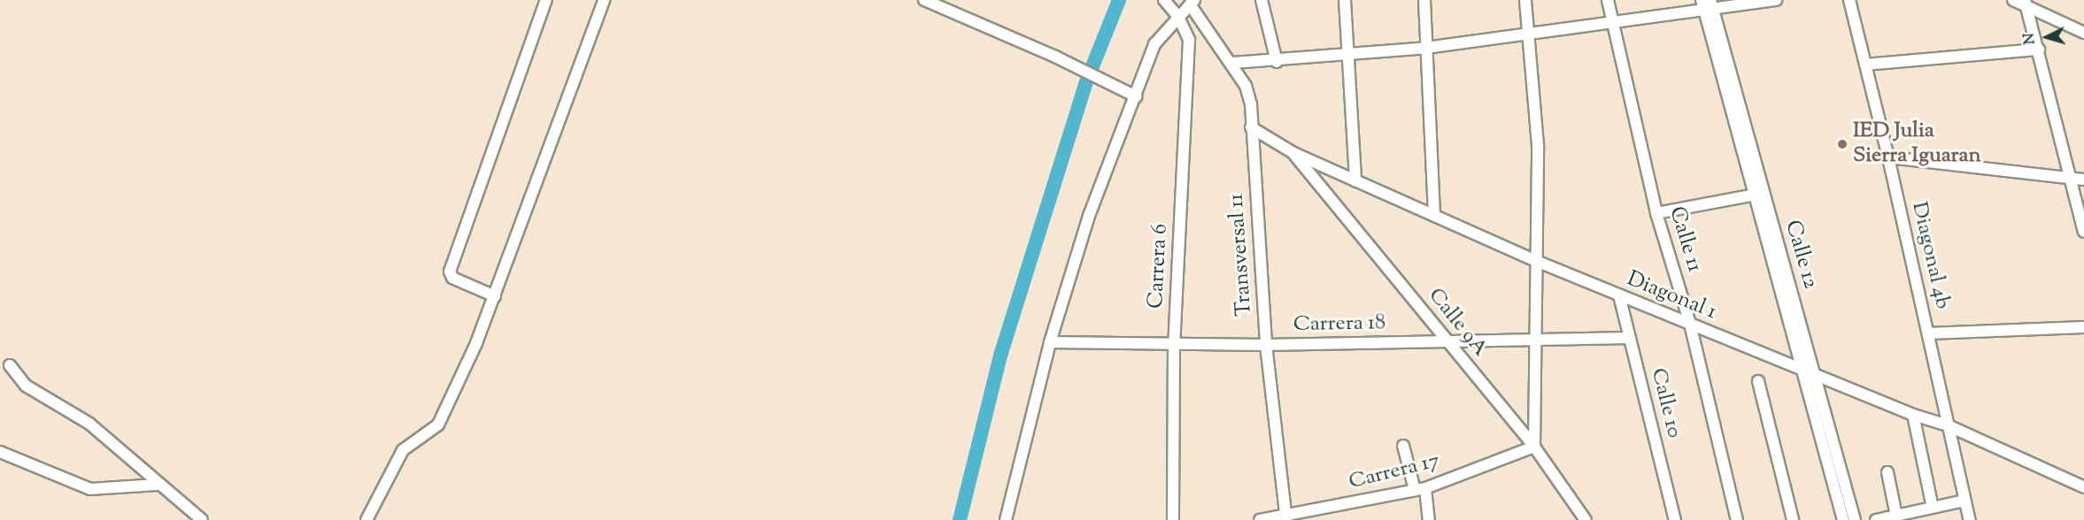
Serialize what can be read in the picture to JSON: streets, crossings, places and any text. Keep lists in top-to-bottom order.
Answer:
{
  "streets": {
    "street": [
      "Calle 11",
      "Transversal 11",
      "Calle 12",
      "Diagonal 4b",
      "Carrera 6",
      "Diagonal 1",
      "Calle 9A",
      "Carrera 18",
      "Calle 10",
      "Carrera 17"
    ]
  },
  "crossings": [
    ["Calle 11", "Diagonal 1"],
    ["Transversal 11", "Diagonal 1"],
    ["Transversal 11", "Carrera 18"],
    ["Transversal 11", "Carrera 17"],
    ["Calle 12", "Diagonal 1"],
    ["Diagonal 4b", "Diagonal 1"],
    ["Carrera 6", "Carrera 18"],
    ["Diagonal 1", "Calle 9A"],
    ["Diagonal 1", "Calle 10"],
    ["Calle 9A", "Carrera 18"],
    ["Calle 9A", "Carrera 17"],
    ["Carrera 18", "Calle 10"]
  ],
  "places": ["IED Julia Sierra Iguaran"],
  "north": "left"
}
